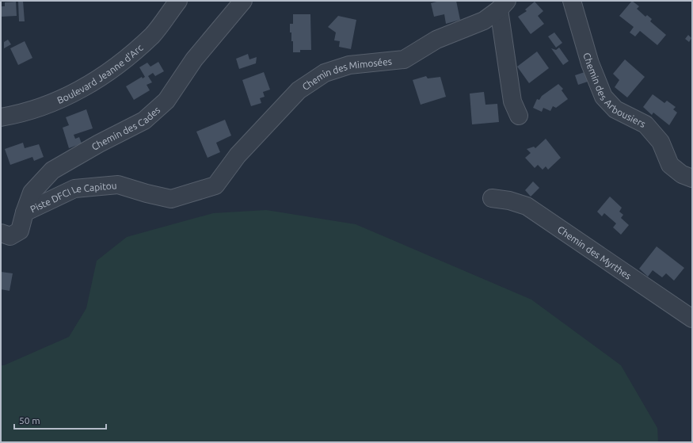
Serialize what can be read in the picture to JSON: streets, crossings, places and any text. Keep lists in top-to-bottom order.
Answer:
{
  "streets": {
    "street": [
      "Boulevard Jeanne d'Arc",
      "Chemin des Mimosées",
      "Chemin des Arbousiers",
      "Chemin des Cades",
      "Piste DFCI Le Capitou",
      "Chemin des Myrthes"
    ]
  },
  "crossings": [
    ["Chemin des Mimosées", "Piste DFCI Le Capitou"],
    ["Chemin des Cades", "Piste DFCI Le Capitou"]
  ],
  "scale_bar": "50 m"
}
